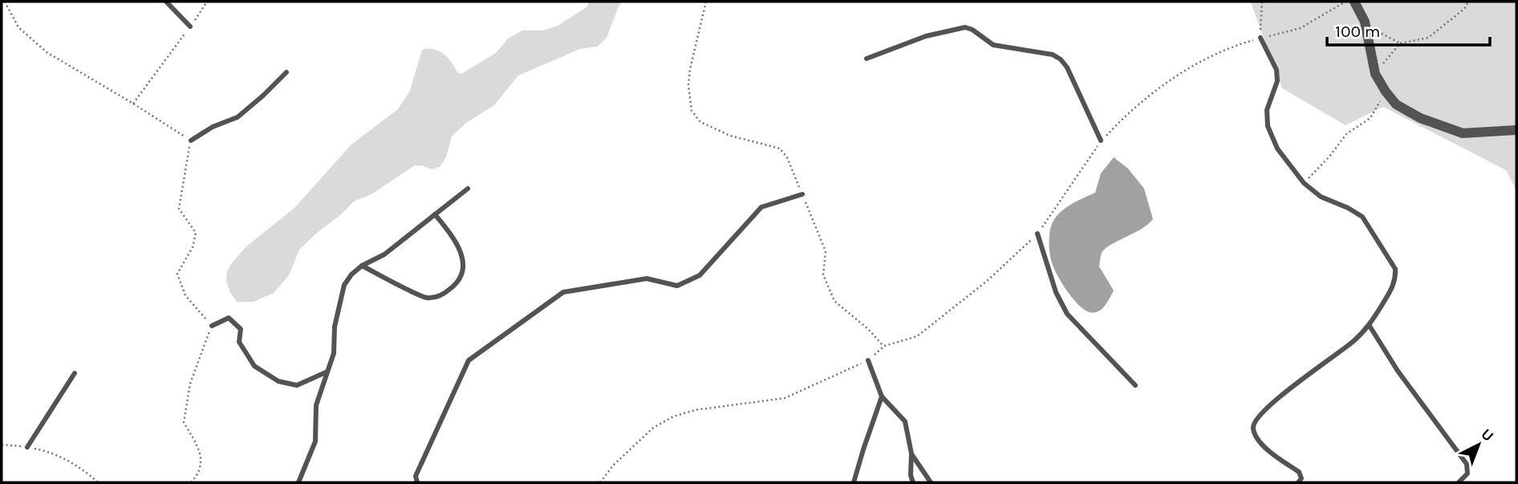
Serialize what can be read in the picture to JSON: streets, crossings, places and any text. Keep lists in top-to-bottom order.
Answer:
{
  "scale_bar": "100 m",
  "north": "top right"
}
